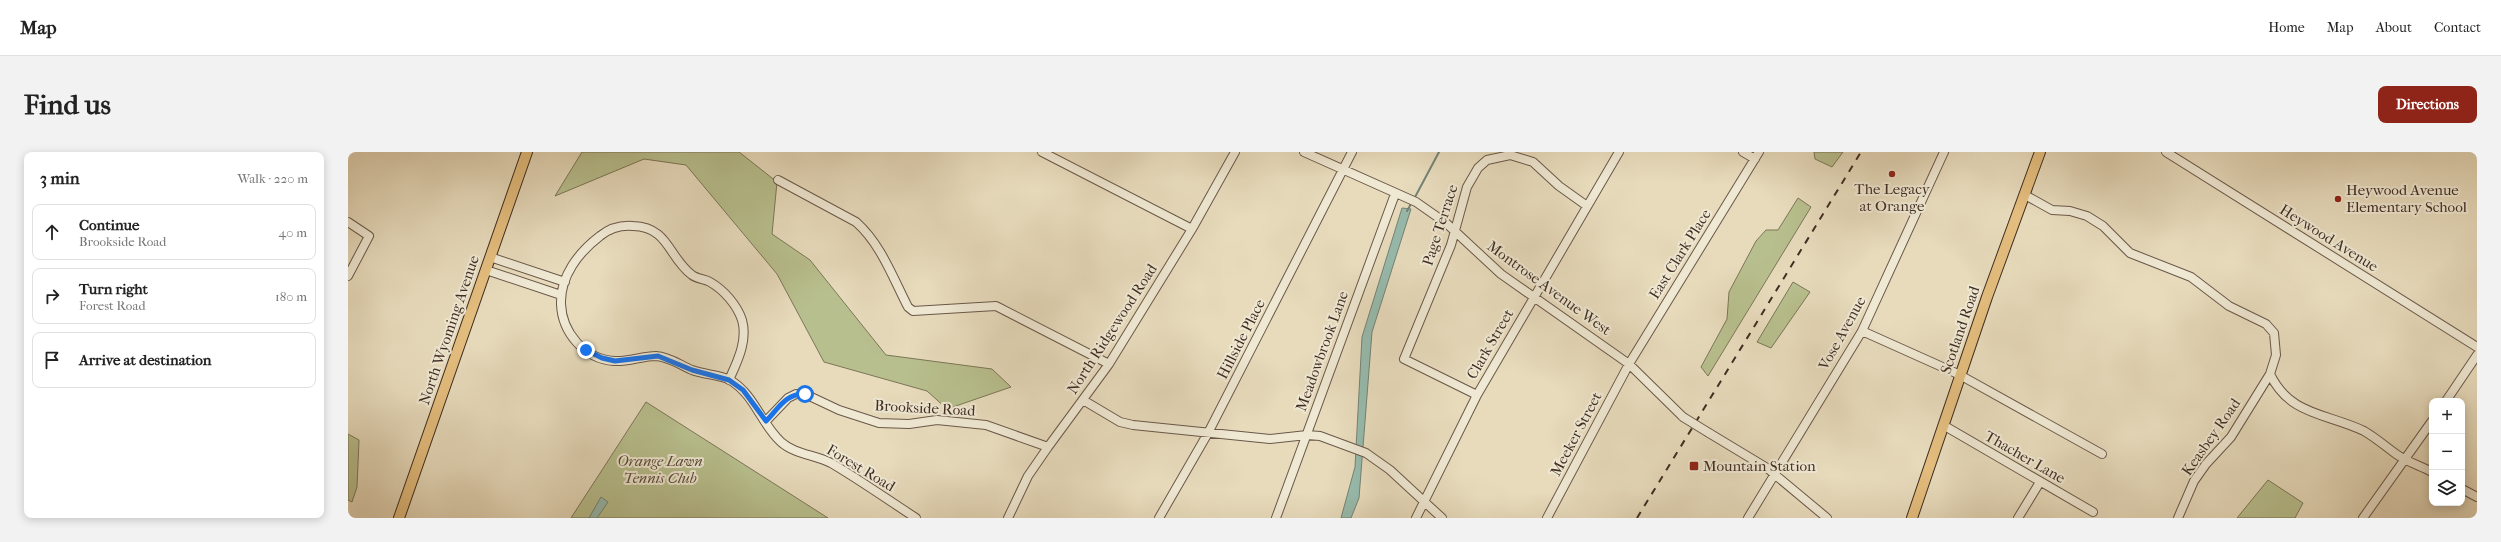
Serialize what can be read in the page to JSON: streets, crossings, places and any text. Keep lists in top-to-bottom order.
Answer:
{
  "streets": {
    "main road": ["North Wyoming Avenue", "Scotland Road"],
    "street": [
      "Page Terrace",
      "Heywood Avenue",
      "East Clark Place",
      "Montrose Avenue West",
      "North Ridgewood Road",
      "Vose Avenue",
      "Hillside Place",
      "Clark Street",
      "Meadowbrook Lane",
      "Brookside Road",
      "Meeker Street",
      "Keasbey Road",
      "Thacher Lane",
      "Forest Road"
    ]
  },
  "crossings": [
    ["Page Terrace", "Montrose Avenue West"],
    ["Page Terrace", "Clark Street"],
    ["East Clark Place", "Montrose Avenue West"],
    ["East Clark Place", "Meeker Street"],
    ["Montrose Avenue West", "Vose Avenue"],
    ["Montrose Avenue West", "Hillside Place"],
    ["Montrose Avenue West", "Clark Street"],
    ["Montrose Avenue West", "Meadowbrook Lane"],
    ["Montrose Avenue West", "Meeker Street"],
    ["North Ridgewood Road", "Brookside Road"],
    ["Scotland Road", "Keasbey Road"],
    ["Scotland Road", "Thacher Lane"],
    ["Brookside Road", "Forest Road"]
  ],
  "parks": ["Orange Lawn Tennis Club"],
  "places": {
    "other": ["The Legacy at Orange", "Heywood Avenue Elementary School"],
    "transit": ["Mountain Station"]
  },
  "page": {
    "header": "Map",
    "nav": [
      "Home",
      "Map",
      "About",
      "Contact"
    ],
    "buttons": "Directions",
    "title": "Find us",
    "heading": ["3 min", "Walk · 220 m"],
    "list": [
      ["Continue", "Brookside Road", "40 m"],
      ["Turn right", "Forest Road", "180 m"],
      "Arrive at destination"
    ],
    "map_buttons": ["+", "−"]
  }
}
